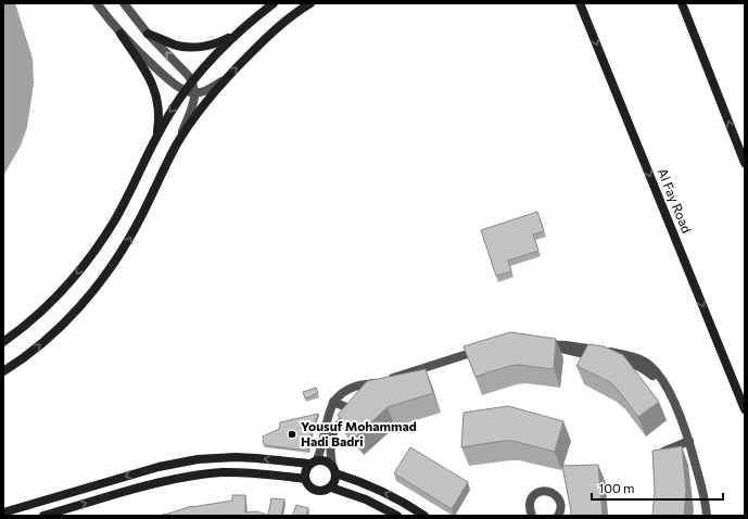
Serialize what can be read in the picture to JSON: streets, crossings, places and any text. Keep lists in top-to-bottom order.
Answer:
{
  "streets": {
    "street": ["Al Fay Road"]
  },
  "one_way": ["Al Fay Road"],
  "places": ["Yousuf Mohammad Hadi Badri"],
  "scale_bar": "100 m"
}
